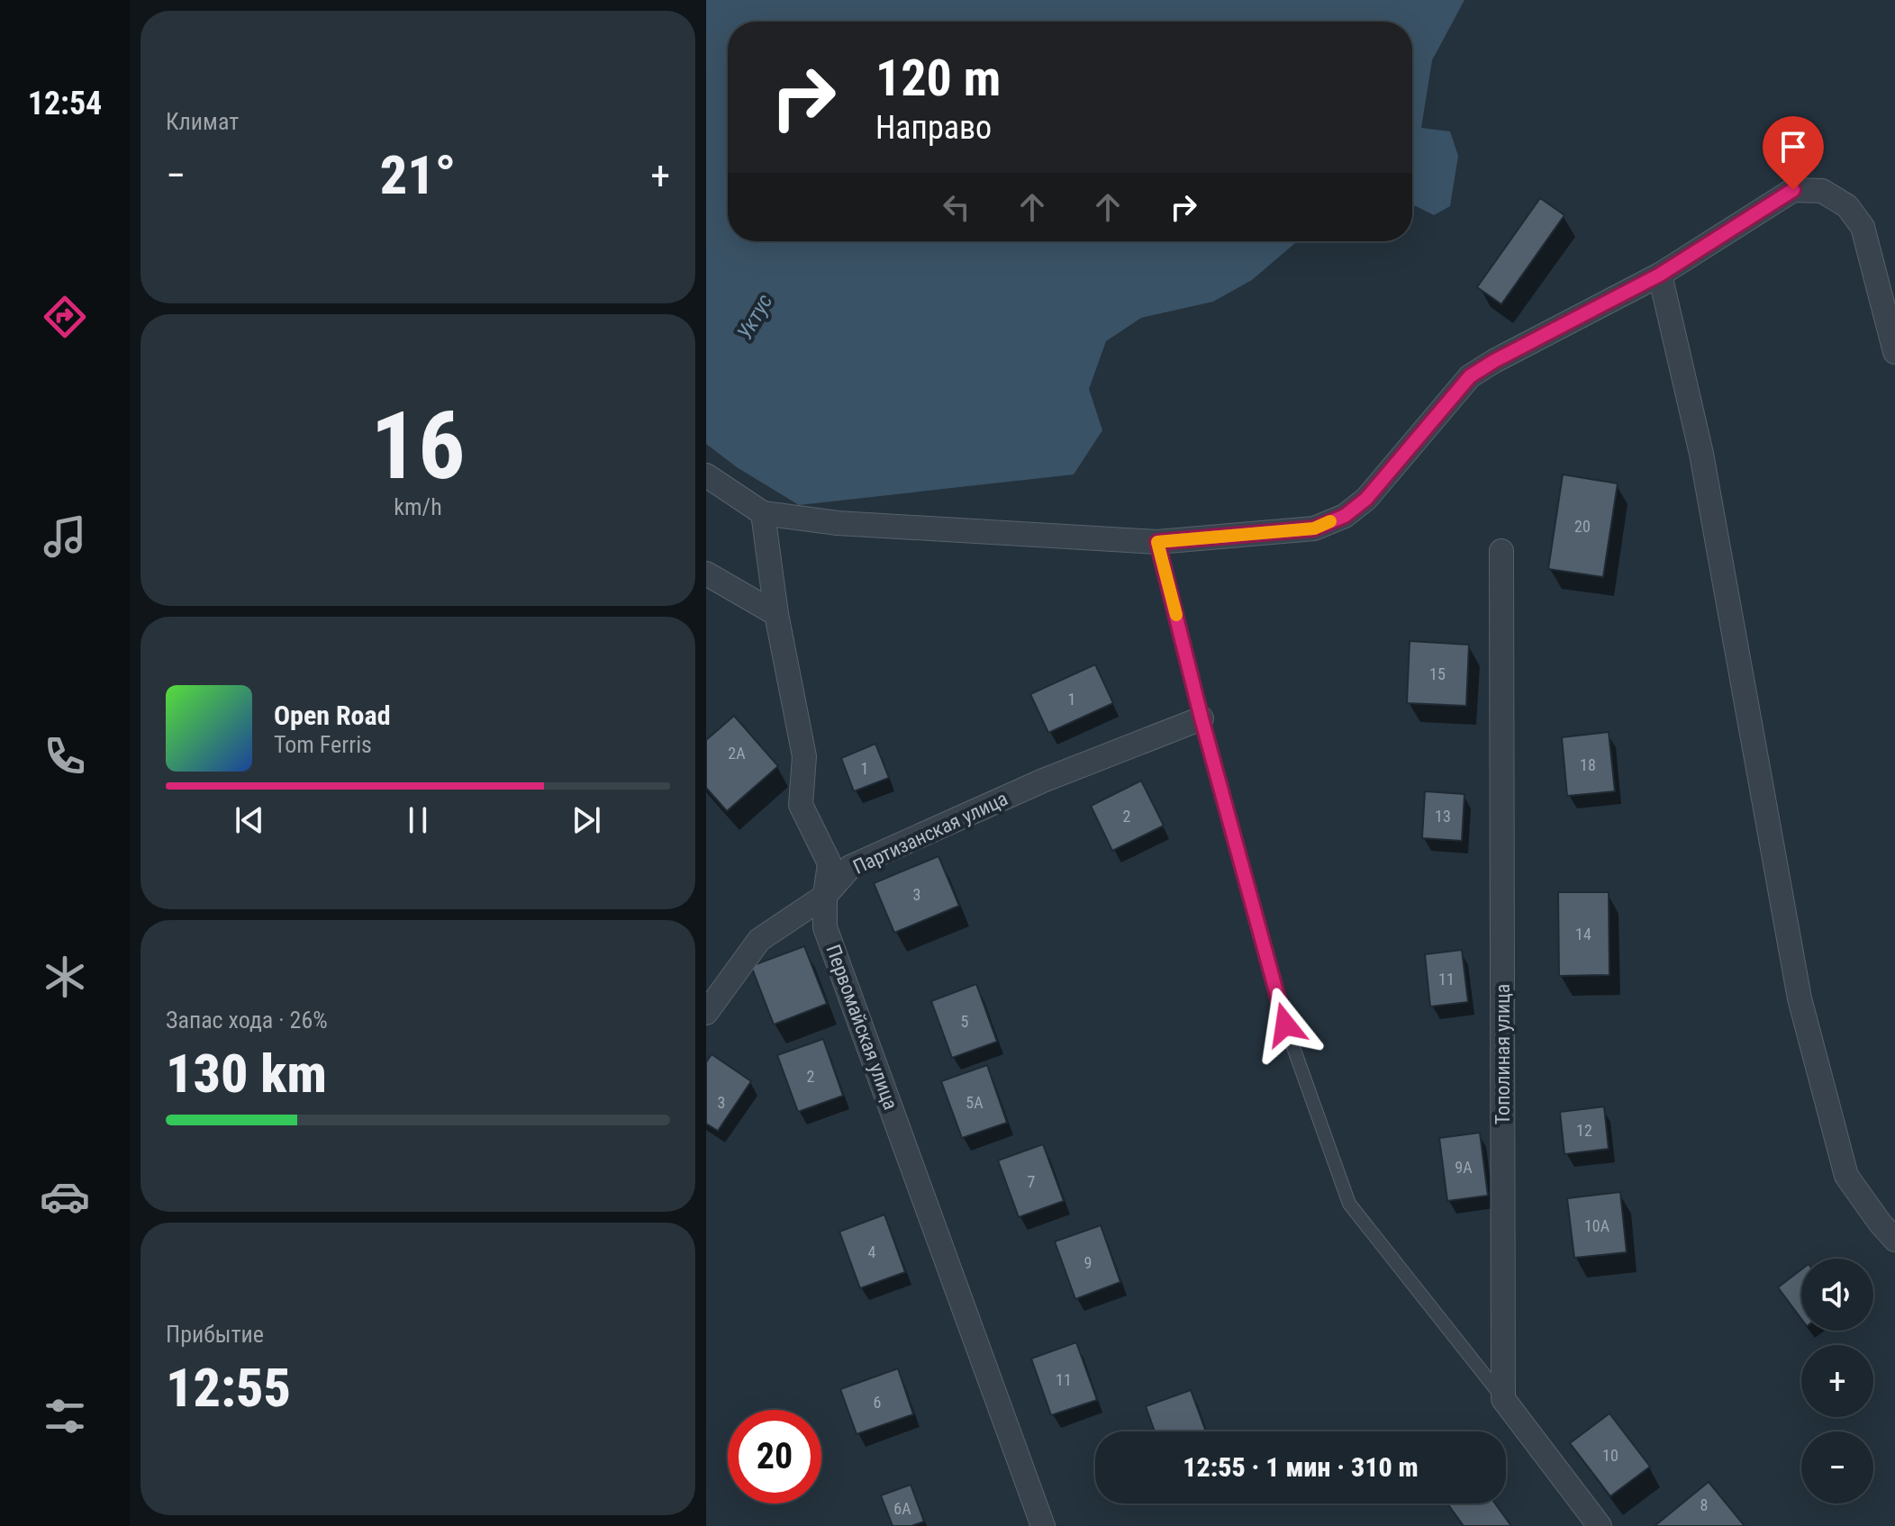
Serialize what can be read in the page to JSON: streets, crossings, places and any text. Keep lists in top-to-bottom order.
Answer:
{
  "streets": {
    "street": ["Партизанская улица", "Первомайская улица", "Тополиная улица"]
  },
  "crossings": [
    ["Партизанская улица", "Первомайская улица"]
  ],
  "water": ["Уктус"],
  "house_numbers": [
    "20",
    "15",
    "1",
    "2А",
    "18",
    "1",
    "2",
    "13",
    "3",
    "14",
    "11",
    "5",
    "2",
    "3",
    "5А",
    "12",
    "9А",
    "7",
    "10А",
    "4",
    "9",
    "11",
    "6",
    "10",
    "8",
    "6А"
  ],
  "page": {
    "tabs": "12:54",
    "tile": [
      "Климат",
      ["16", "km/h"],
      ["Запас хода · 26%", "130 km"],
      ["Прибытие", "12:55"]
    ],
    "turn": ["120 m", "Направо"],
    "heat": ["−", "21°", "+"],
    "song": ["Open Road", "Tom Ferris"],
    "map_buttons": ["+", "−"],
    "limit": "20",
    "trip": "12:55 · 1 мин · 310 m"
  }
}
